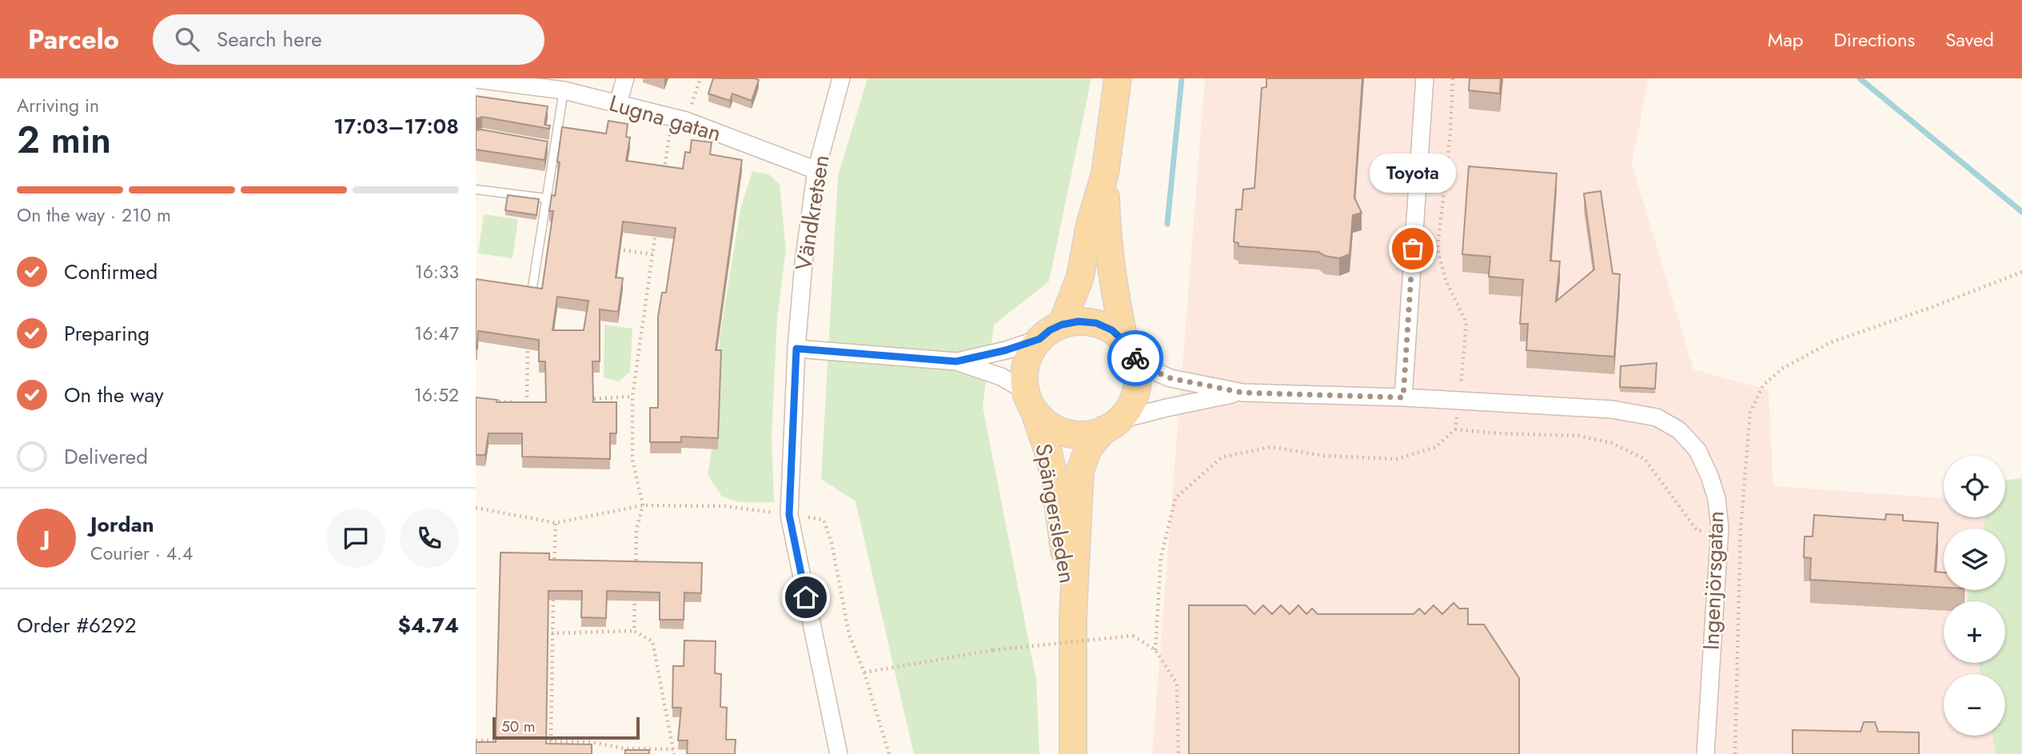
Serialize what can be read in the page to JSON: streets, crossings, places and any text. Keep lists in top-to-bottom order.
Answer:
{
  "streets": {
    "main road": ["Spängersleden"],
    "street": ["Lugna gatan", "Vändkretsen", "Ingenjörsgatan"]
  },
  "crossings": [
    ["Lugna gatan", "Vändkretsen"],
    ["Spängersleden", "Ingenjörsgatan"]
  ],
  "places": ["Toyota"],
  "scale_bar": "50 m",
  "page": {
    "header": "Parcelo",
    "search": "Search here",
    "nav": ["Map", "Directions", "Saved"],
    "heading": ["2 min", "Arriving in", "17:03–17:08"],
    "panel": [
      "Jordan",
      "Courier · 4.4",
      "Order #6292",
      "$4.74"
    ],
    "bubble": "Toyota",
    "bar": "On the way · 210 m",
    "list": [
      ["Confirmed", "16:33"],
      ["Preparing", "16:47"],
      ["On the way", "16:52"],
      "Delivered"
    ],
    "map_buttons": ["+", "−"],
    "round": "J",
    "scale": "50 m"
  }
}
